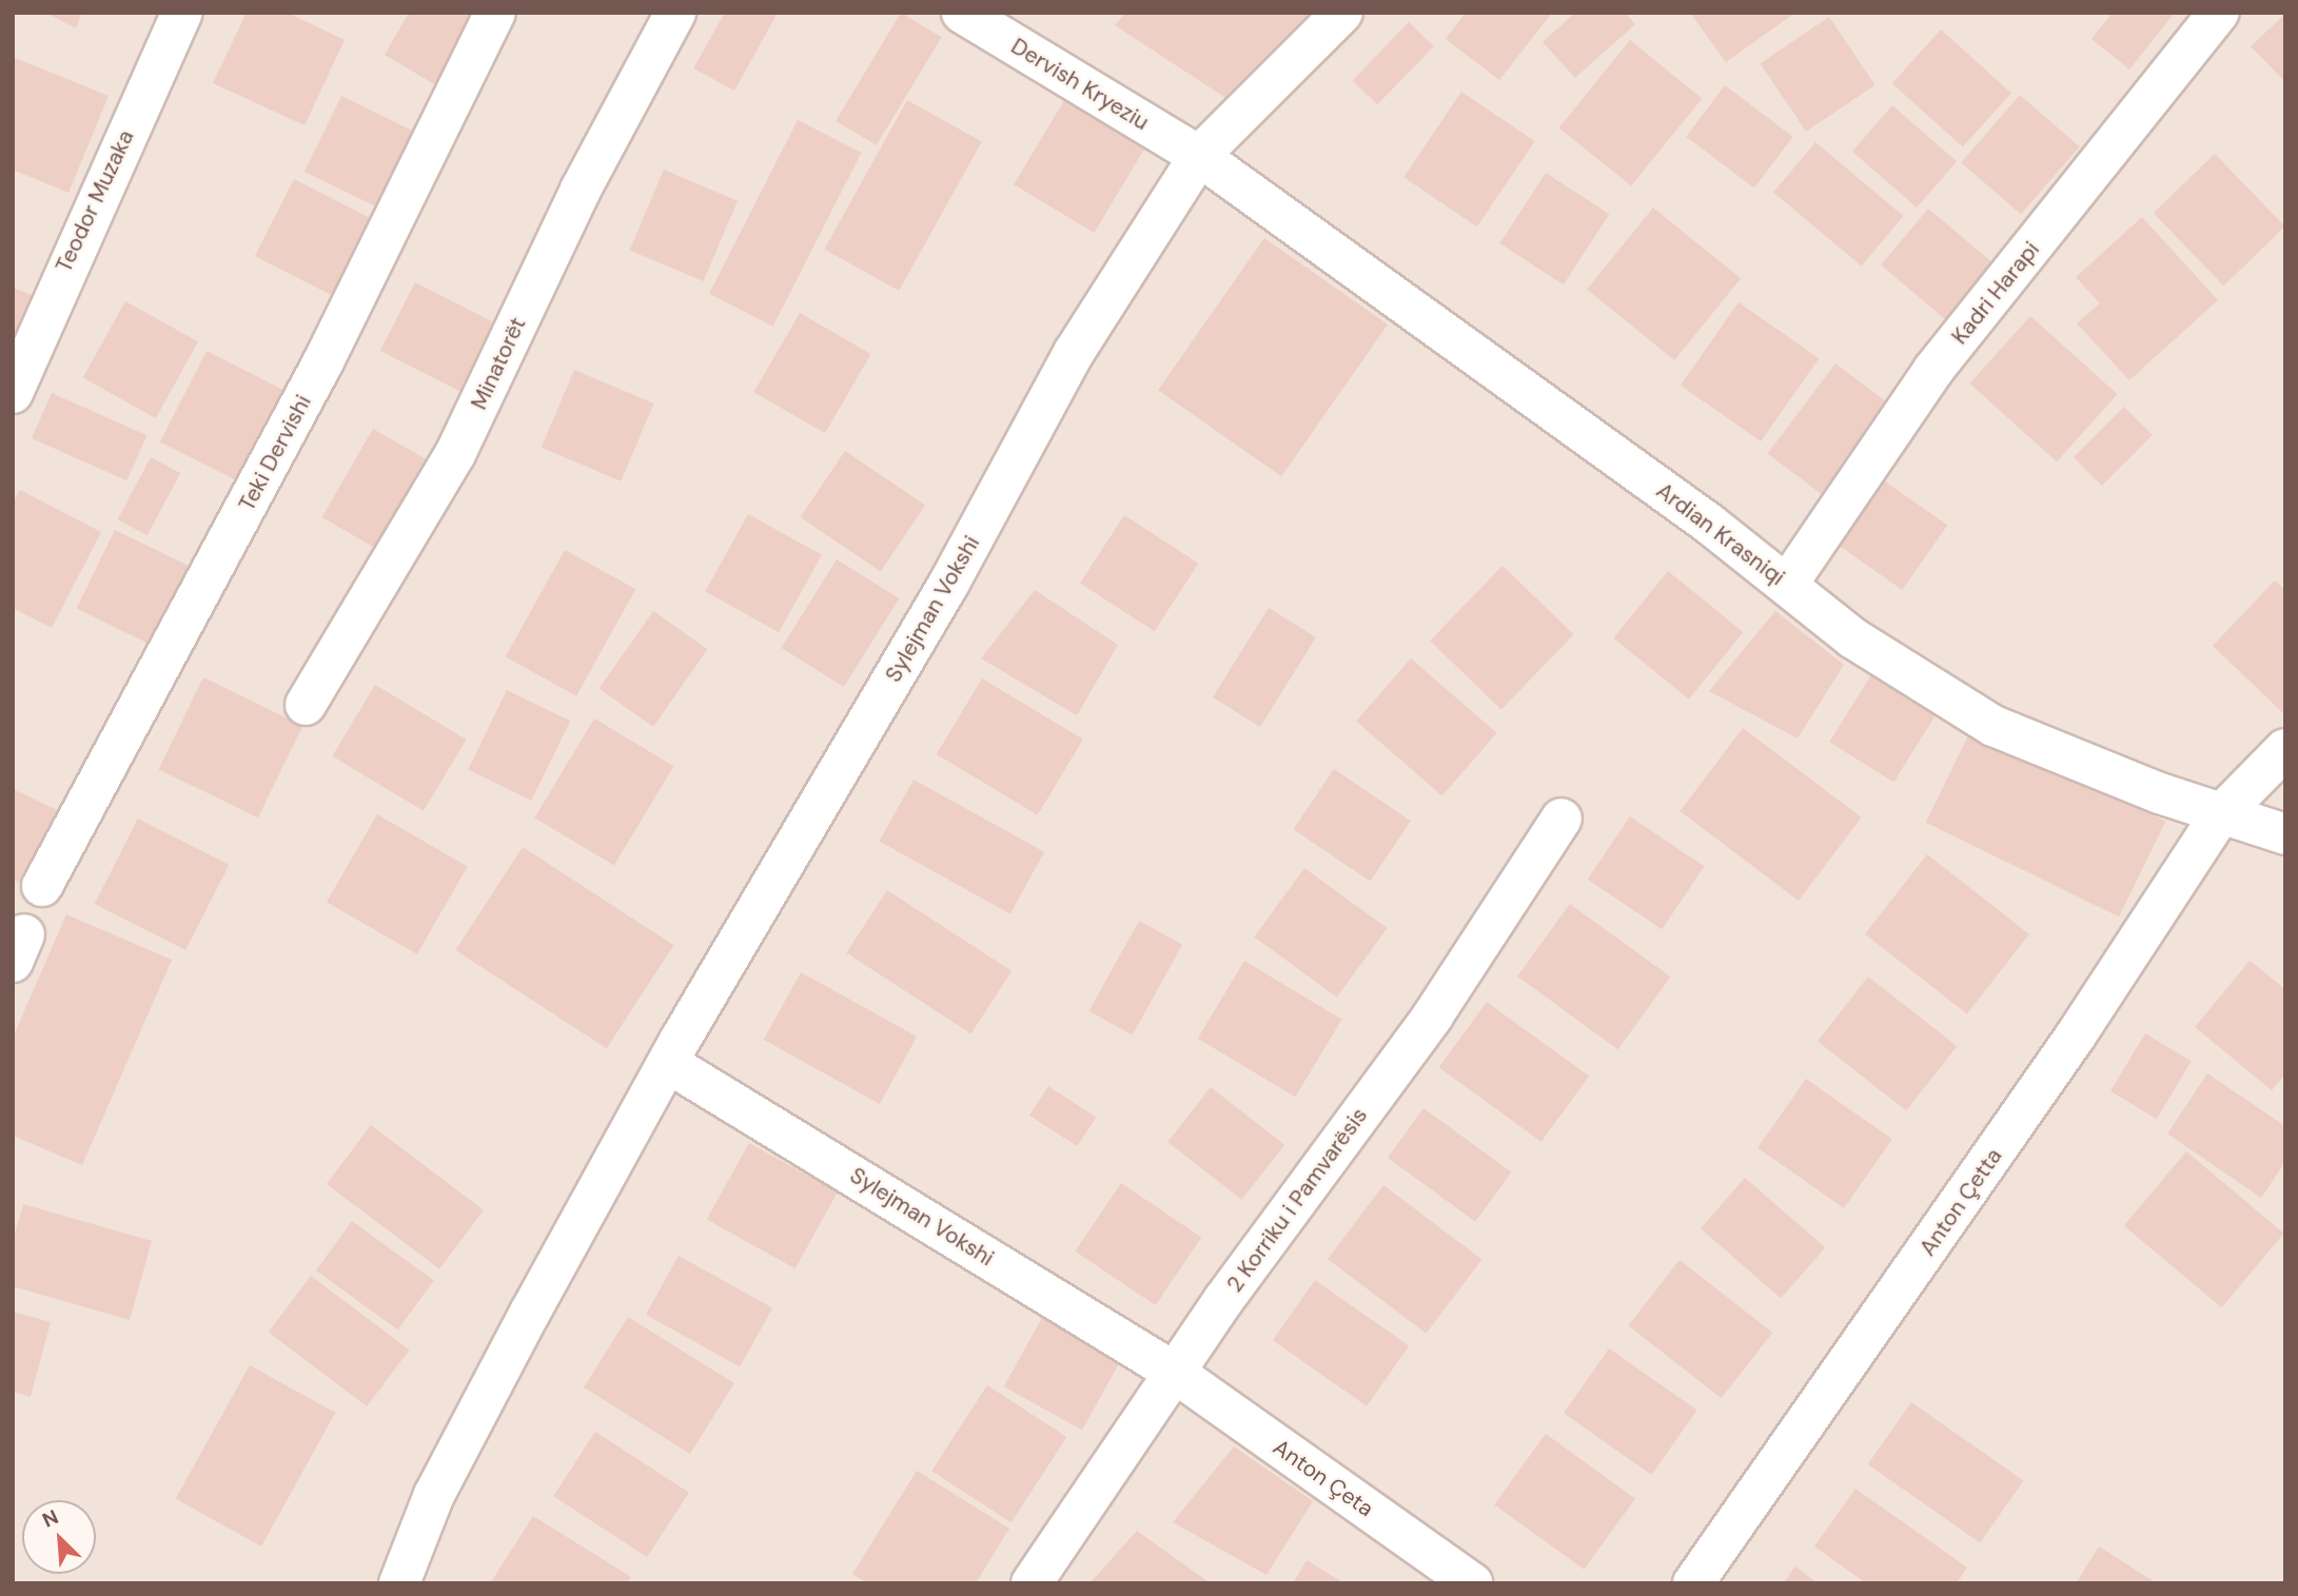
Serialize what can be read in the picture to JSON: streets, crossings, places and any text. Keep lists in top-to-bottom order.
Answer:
{
  "streets": {
    "street": [
      "Dervish Kryeziu",
      "Teodor Muzaka",
      "Kadri Harapi",
      "Minatorët",
      "Teki Dervishi",
      "Ardian Krasniqi",
      "Sylejman Vokshi",
      "2 Korriku i Pamvarësis",
      "Anton Çetta",
      "Anton Çeta"
    ]
  },
  "crossings": [
    ["Dervish Kryeziu", "Ardian Krasniqi"],
    ["Dervish Kryeziu", "Sylejman Vokshi"],
    ["Kadri Harapi", "Ardian Krasniqi"],
    ["Ardian Krasniqi", "Sylejman Vokshi"],
    ["Ardian Krasniqi", "Anton Çetta"],
    ["Sylejman Vokshi", "2 Korriku i Pamvarësis"],
    ["Sylejman Vokshi", "Anton Çeta"],
    ["2 Korriku i Pamvarësis", "Anton Çeta"]
  ],
  "north": "top left"
}
